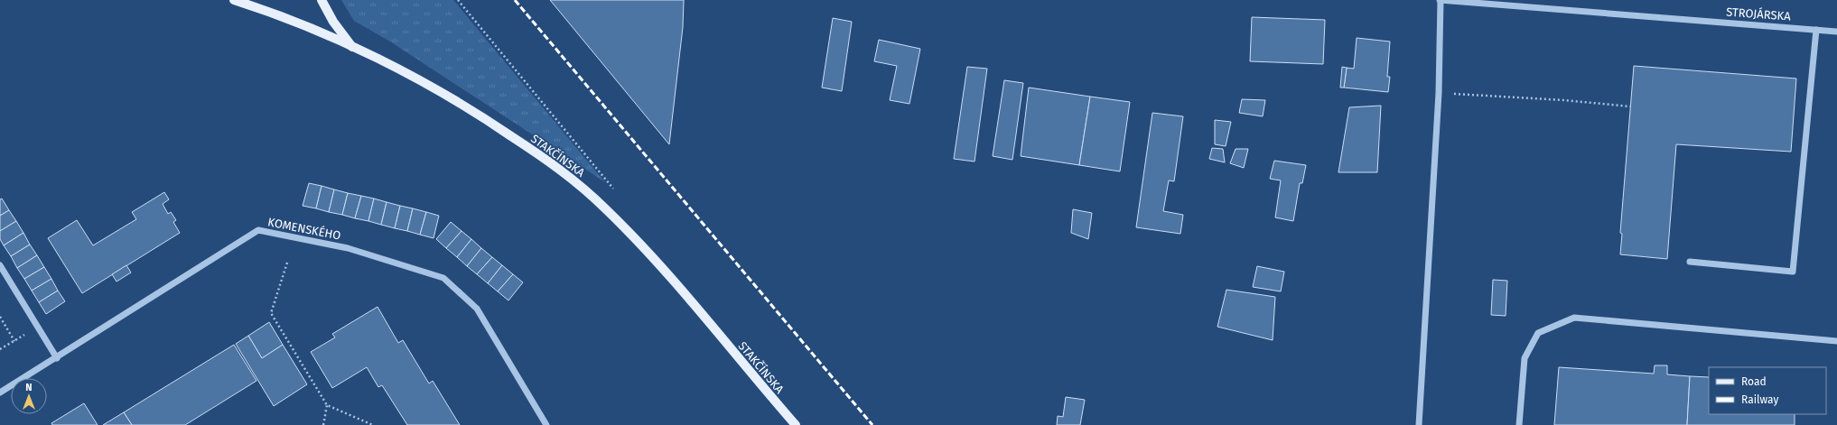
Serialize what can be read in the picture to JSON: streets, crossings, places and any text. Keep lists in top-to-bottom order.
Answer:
{
  "streets": {
    "main road": ["STAKČÍNSKA"],
    "street": ["STROJÁRSKA", "KOMENSKÉHO"]
  },
  "legend": ["Road", "Railway"],
  "north": "top"
}
